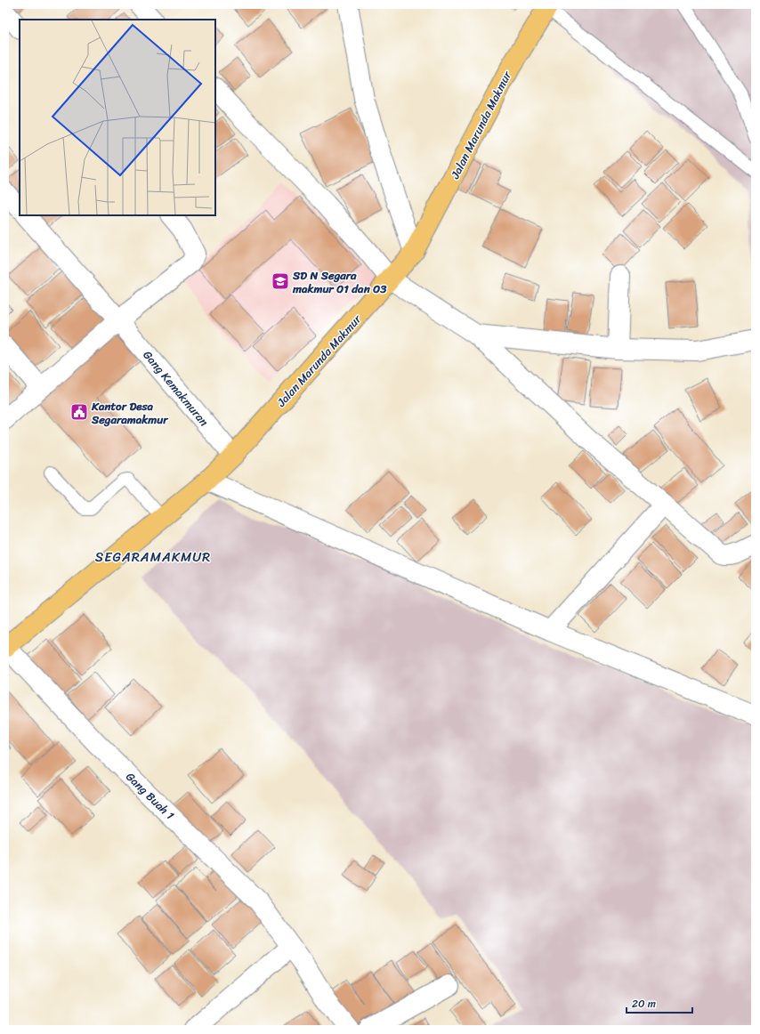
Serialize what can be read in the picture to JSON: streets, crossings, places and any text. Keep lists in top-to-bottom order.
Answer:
{
  "streets": {
    "main road": ["Jalan Marunda Makmur"],
    "street": ["Gang Kemakmuran", "Gang Buah 1"]
  },
  "crossings": [
    ["Jalan Marunda Makmur", "Gang Kemakmuran"],
    ["Jalan Marunda Makmur", "Gang Buah 1"]
  ],
  "districts": ["SEGARAMAKMUR"],
  "places": {
    "school or university": ["SD N Segara makmur 01 dan 03"],
    "public building": ["Kantor Desa Segaramakmur"]
  },
  "scale_bar": "20 m"
}
